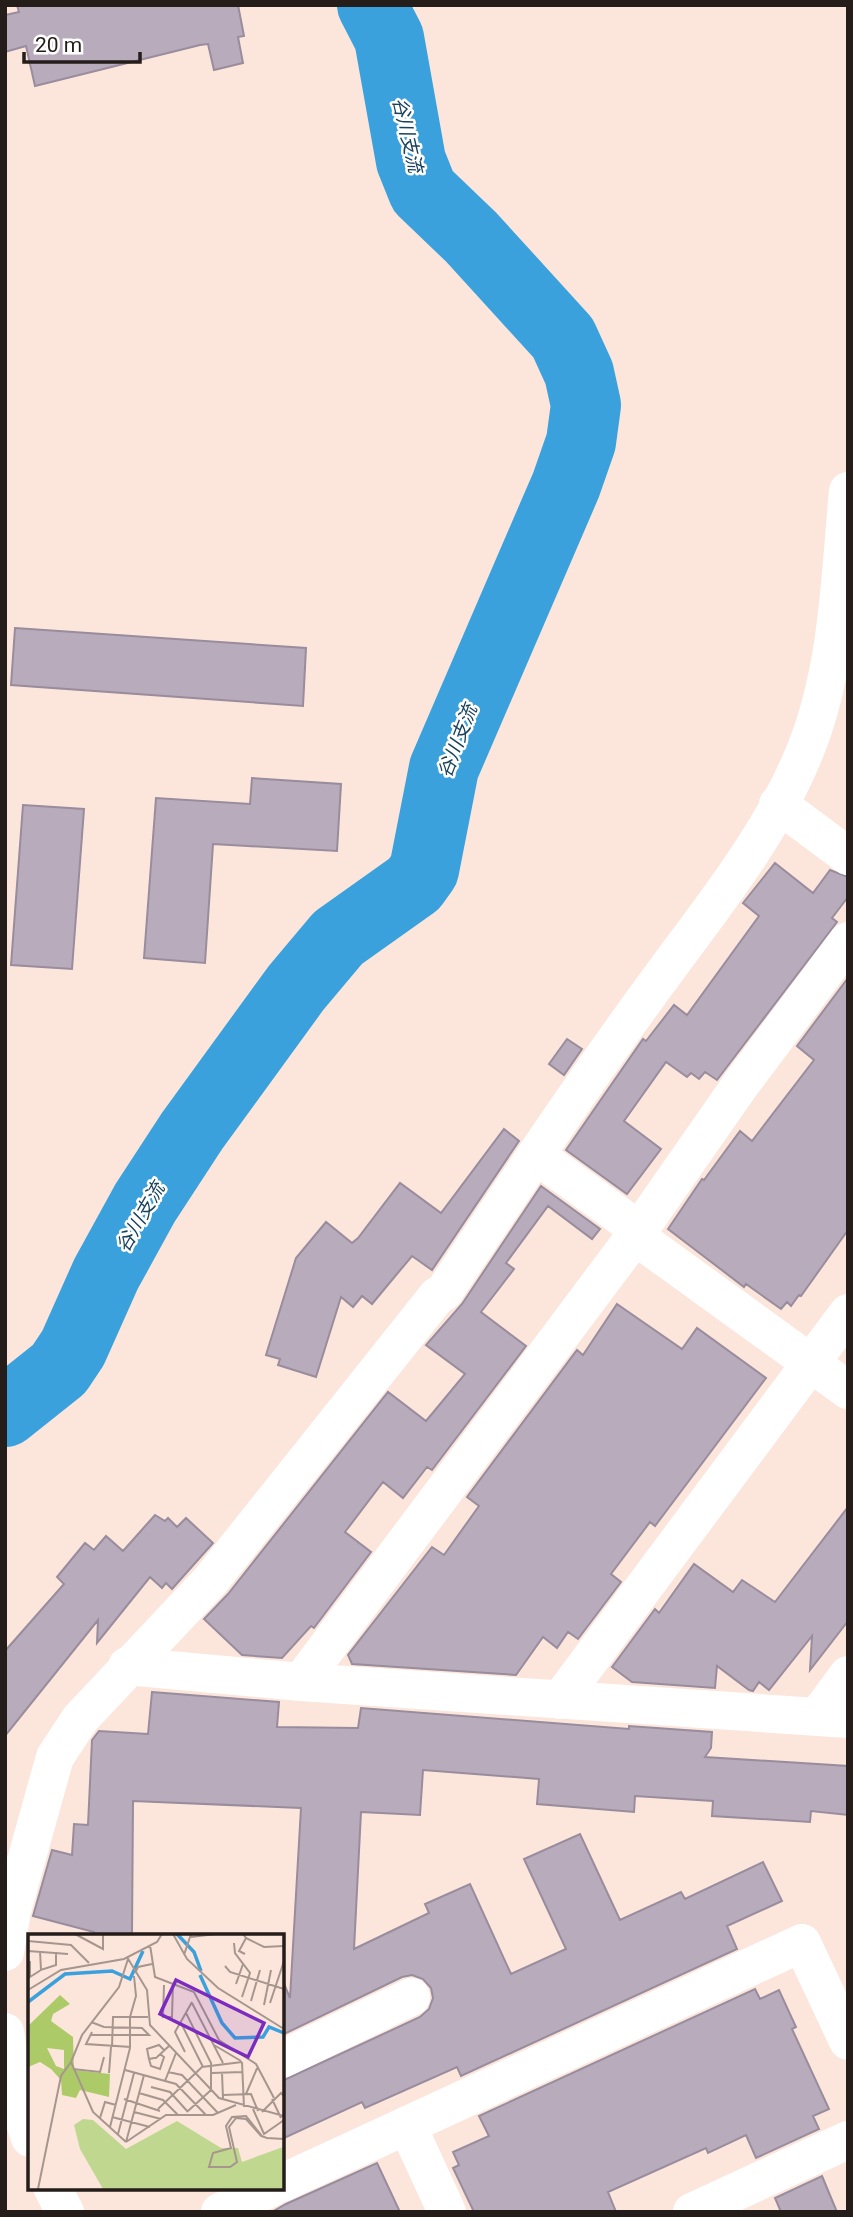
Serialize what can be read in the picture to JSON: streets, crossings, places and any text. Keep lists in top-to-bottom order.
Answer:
{
  "water": ["谷川支流"],
  "scale_bar": "20 m"
}
